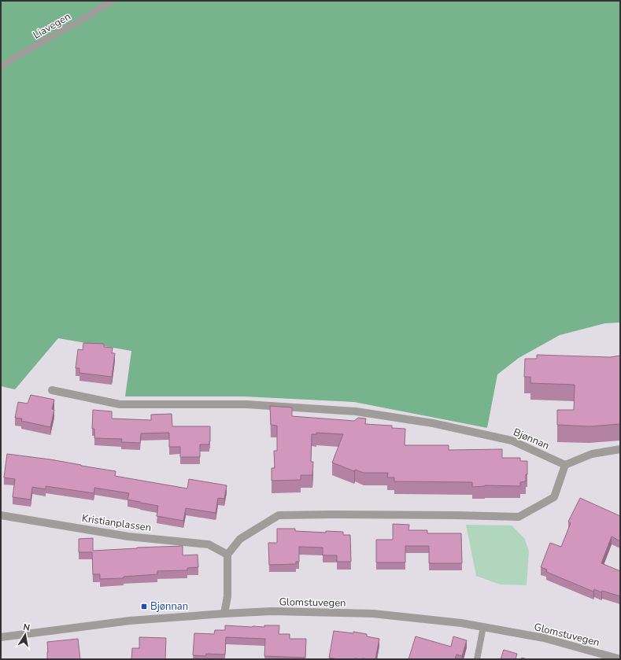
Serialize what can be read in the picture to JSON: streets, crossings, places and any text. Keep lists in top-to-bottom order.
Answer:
{
  "streets": {
    "street": ["Bjønnan", "Kristianplassen", "Glomstuvegen"],
    "lane": ["Liavegen"]
  },
  "places": {
    "transit": ["Bjønnan"]
  },
  "north": "top"
}
